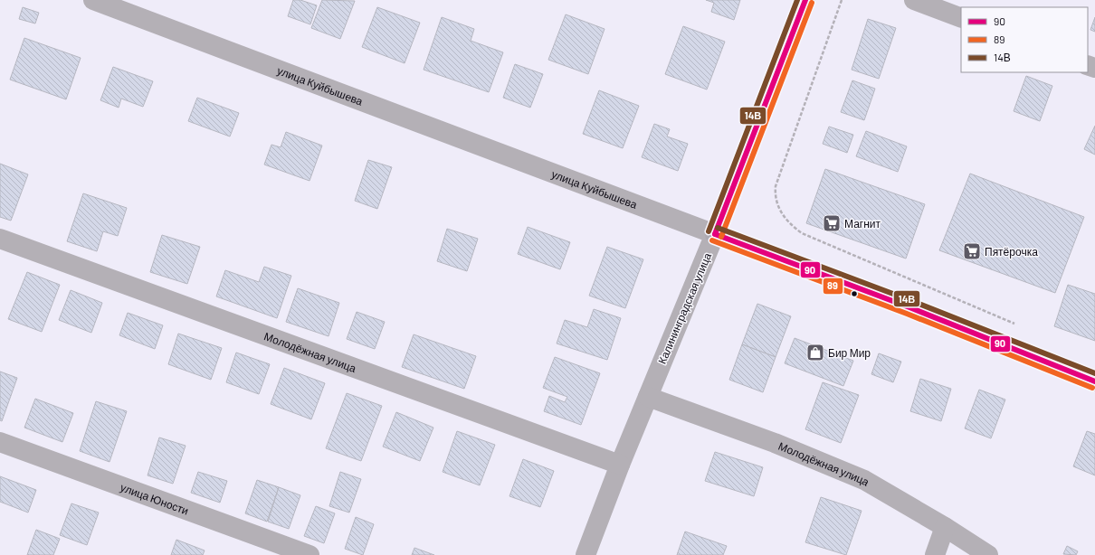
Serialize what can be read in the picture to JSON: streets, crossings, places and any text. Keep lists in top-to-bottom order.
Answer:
{
  "streets": {
    "main road": ["улица Куйбышева", "Калининградская улица"],
    "street": ["Молодёжная улица", "улица Юности"]
  },
  "crossings": [
    ["улица Куйбышева", "Калининградская улица"],
    ["Калининградская улица", "Молодёжная улица"]
  ],
  "places": {
    "supermarket": ["Магнит", "Пятёрочка"],
    "shop": ["Бир Мир"]
  },
  "lines": ["transit line 90", "transit line 14В", "transit line 89"],
  "legend": ["90", "89", "14В"]
}
